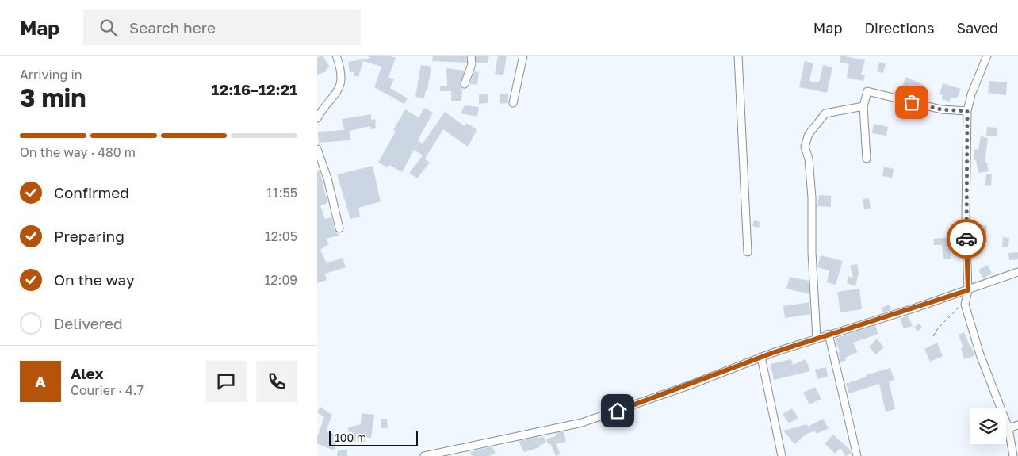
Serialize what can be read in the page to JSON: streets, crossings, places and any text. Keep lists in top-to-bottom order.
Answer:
{
  "scale_bar": "100 m",
  "page": {
    "header": "Map",
    "search": "Search here",
    "nav": ["Map", "Directions", "Saved"],
    "heading": ["3 min", "Arriving in", "12:16–12:21"],
    "panel": ["Alex", "Courier · 4.7"],
    "bar": "On the way · 480 m",
    "list": [
      ["Confirmed", "11:55"],
      ["Preparing", "12:05"],
      ["On the way", "12:09"],
      "Delivered"
    ],
    "round": "A",
    "scale": "100 m"
  }
}
